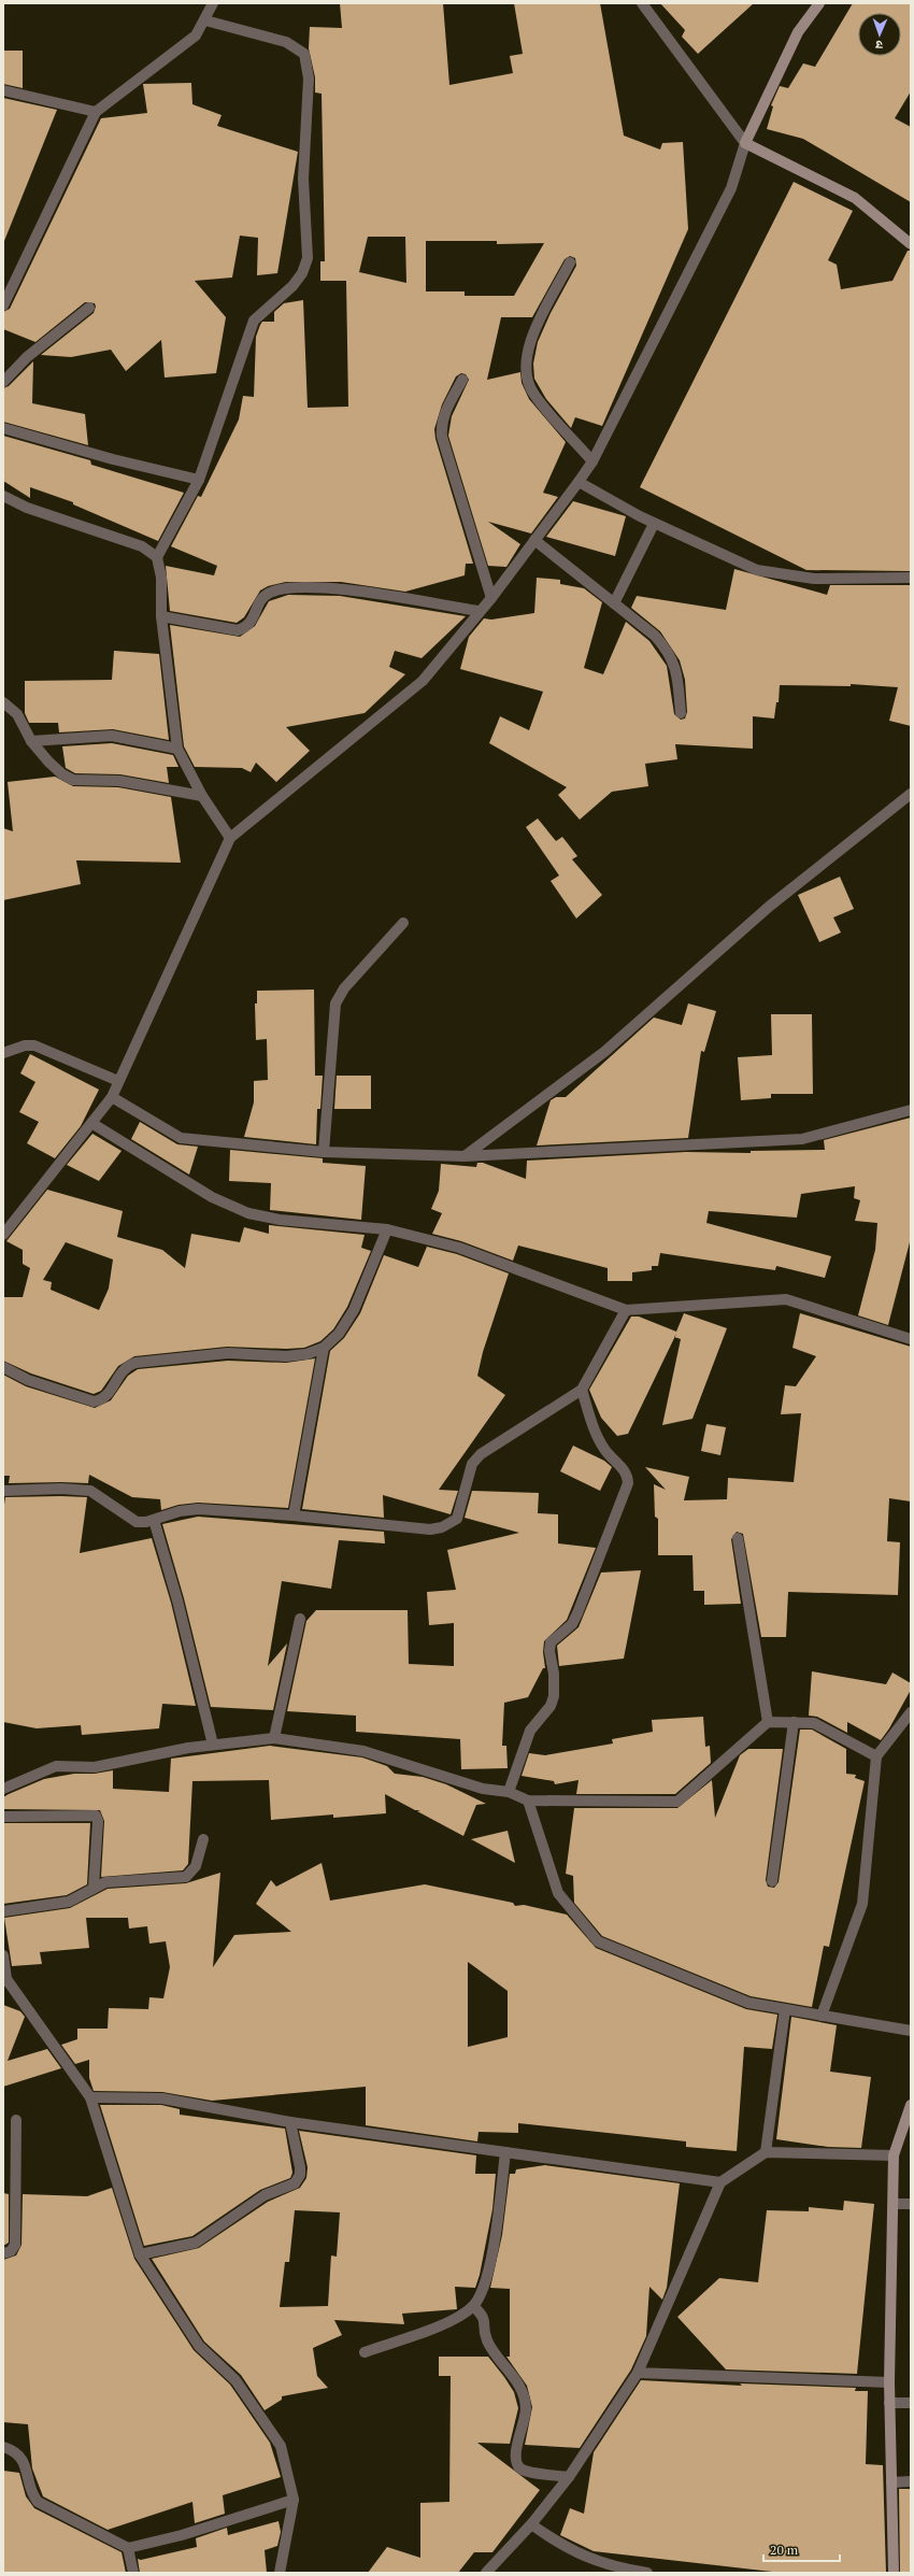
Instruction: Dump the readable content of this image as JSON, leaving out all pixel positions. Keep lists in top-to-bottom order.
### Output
{
  "scale_bar": "20 m",
  "north": "bottom"
}
